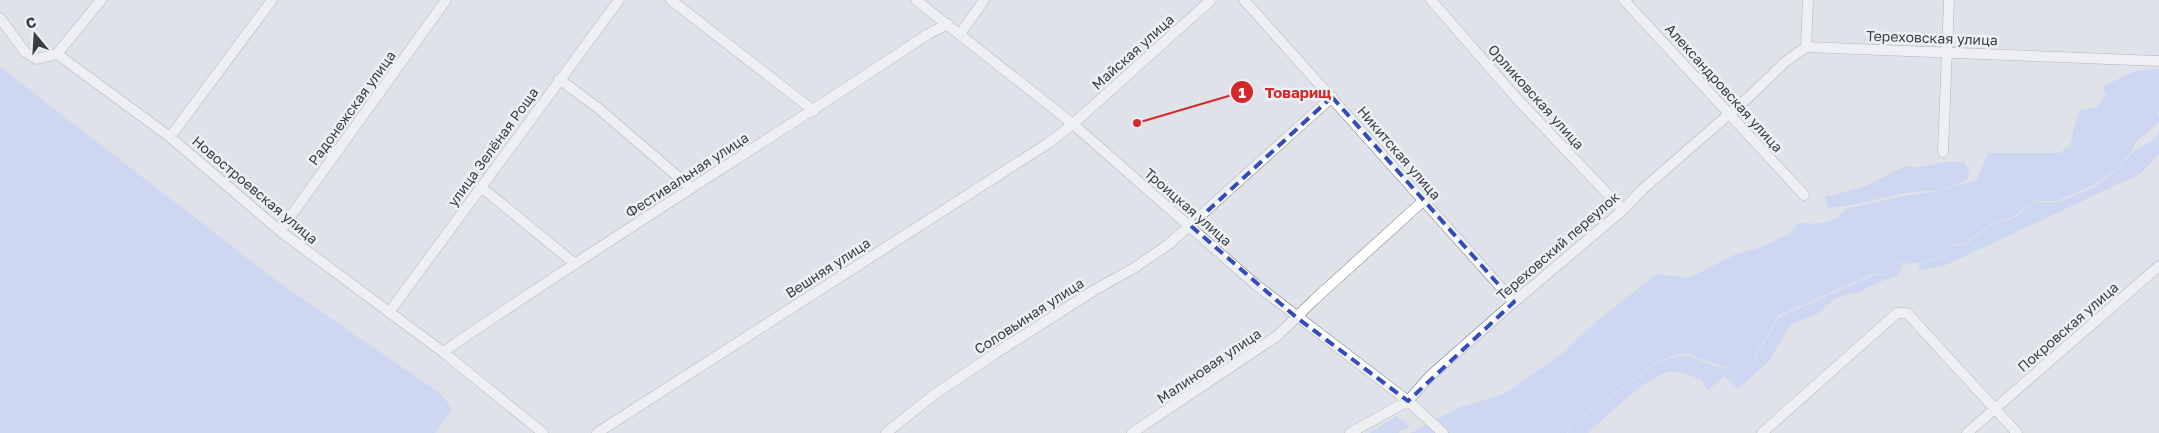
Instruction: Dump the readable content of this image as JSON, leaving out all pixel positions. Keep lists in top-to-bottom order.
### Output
{
  "streets": {
    "street": [
      "Тереховская улица",
      "Майская улица",
      "Александровская улица",
      "Орликовская улица",
      "Радонежская улица",
      "улица Зелёная Роща",
      "Никитская улица",
      "Фестивальная улица",
      "Новостроевская улица",
      "Троицкая улица",
      "Тереховский переулок",
      "Вешняя улица",
      "Соловьиная улица",
      "Покровская улица",
      "Малиновая улица"
    ]
  },
  "crossings": [
    ["Майская улица", "Троицкая улица"],
    ["Майская улица", "Вешняя улица"],
    ["Александровская улица", "Тереховский переулок"],
    ["Орликовская улица", "Тереховский переулок"],
    ["Радонежская улица", "Новостроевская улица"],
    ["улица Зелёная Роща", "Новостроевская улица"],
    ["Никитская улица", "Тереховский переулок"],
    ["Никитская улица", "Соловьиная улица"],
    ["Никитская улица", "Малиновая улица"],
    ["Фестивальная улица", "Новостроевская улица"],
    ["Фестивальная улица", "Троицкая улица"],
    ["Троицкая улица", "Тереховский переулок"],
    ["Троицкая улица", "Вешняя улица"],
    ["Троицкая улица", "Соловьиная улица"],
    ["Троицкая улица", "Малиновая улица"]
  ],
  "places": ["Товарищ"],
  "north": "top"
}
